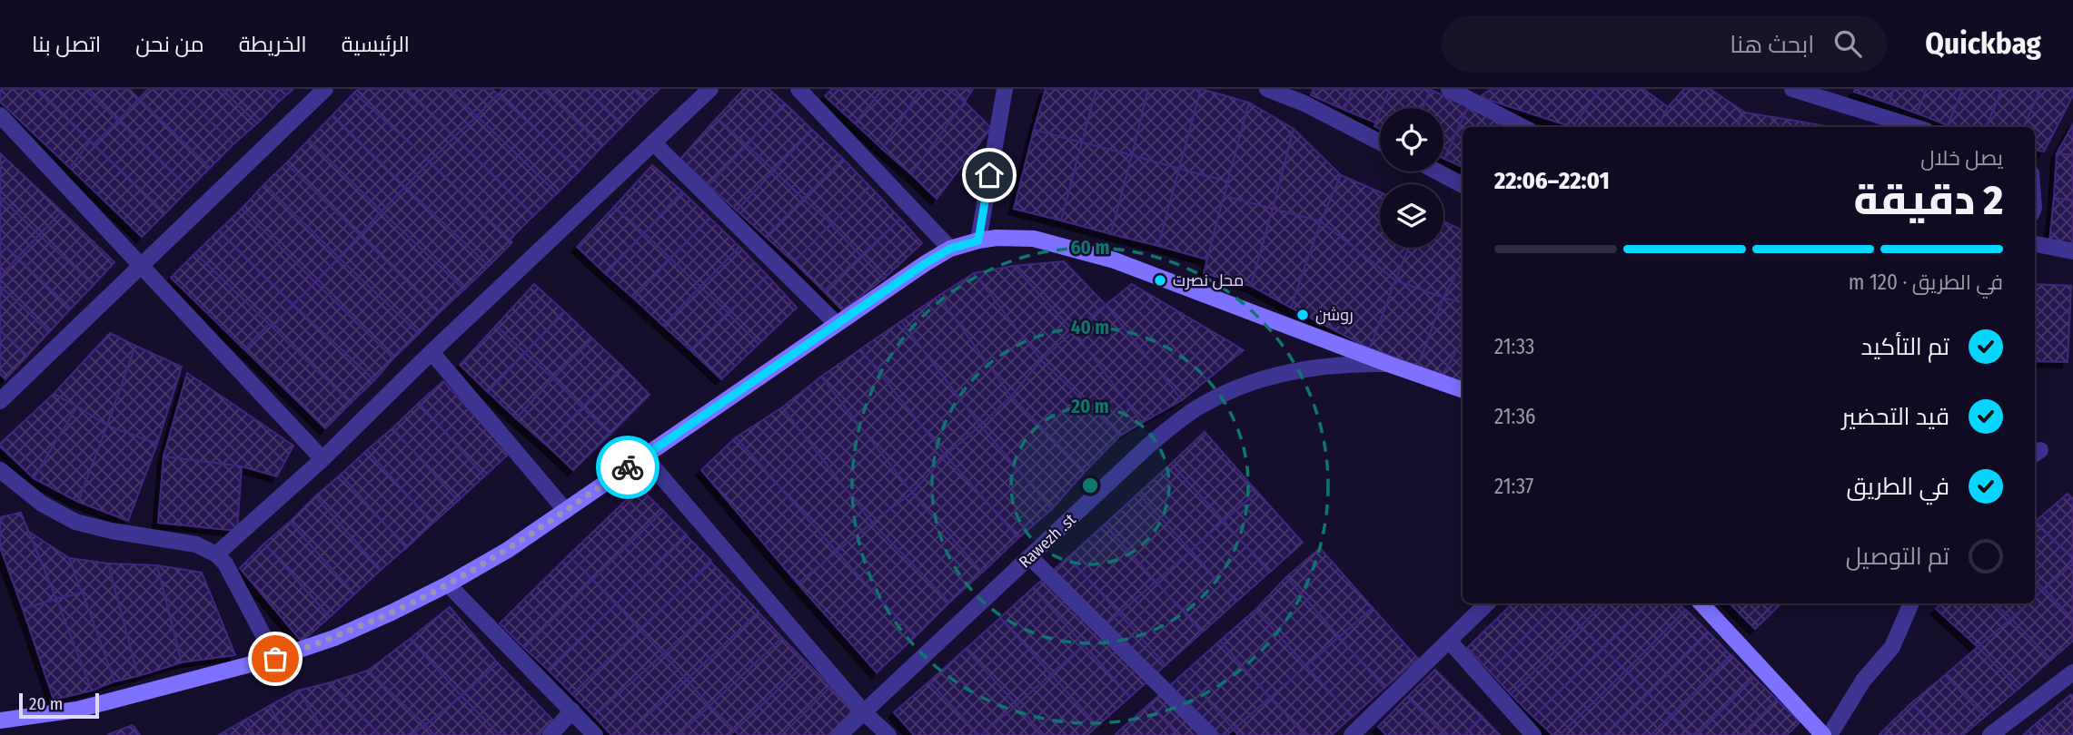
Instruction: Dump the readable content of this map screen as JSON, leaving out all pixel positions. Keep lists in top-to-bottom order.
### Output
{
  "streets": {
    "street": ["Rawezh .st"]
  },
  "places": ["محل نصرت", "روشن"],
  "scale_bar": "20 m",
  "page": {
    "header": "Quickbag",
    "search": "ابحث هنا",
    "nav": [
      "الرئيسية",
      "الخريطة",
      "من نحن",
      "اتصل بنا"
    ],
    "heading": ["2 دقيقة", "يصل خلال", "22:01–22:06"],
    "bar": "في الطريق · 120 m",
    "list": [
      ["تم التأكيد", "21:33"],
      ["قيد التحضير", "21:36"],
      ["في الطريق", "21:37"],
      "تم التوصيل"
    ],
    "scale": "20 m"
  },
  "rings": ["60 m", "40 m", "20 m"]
}
